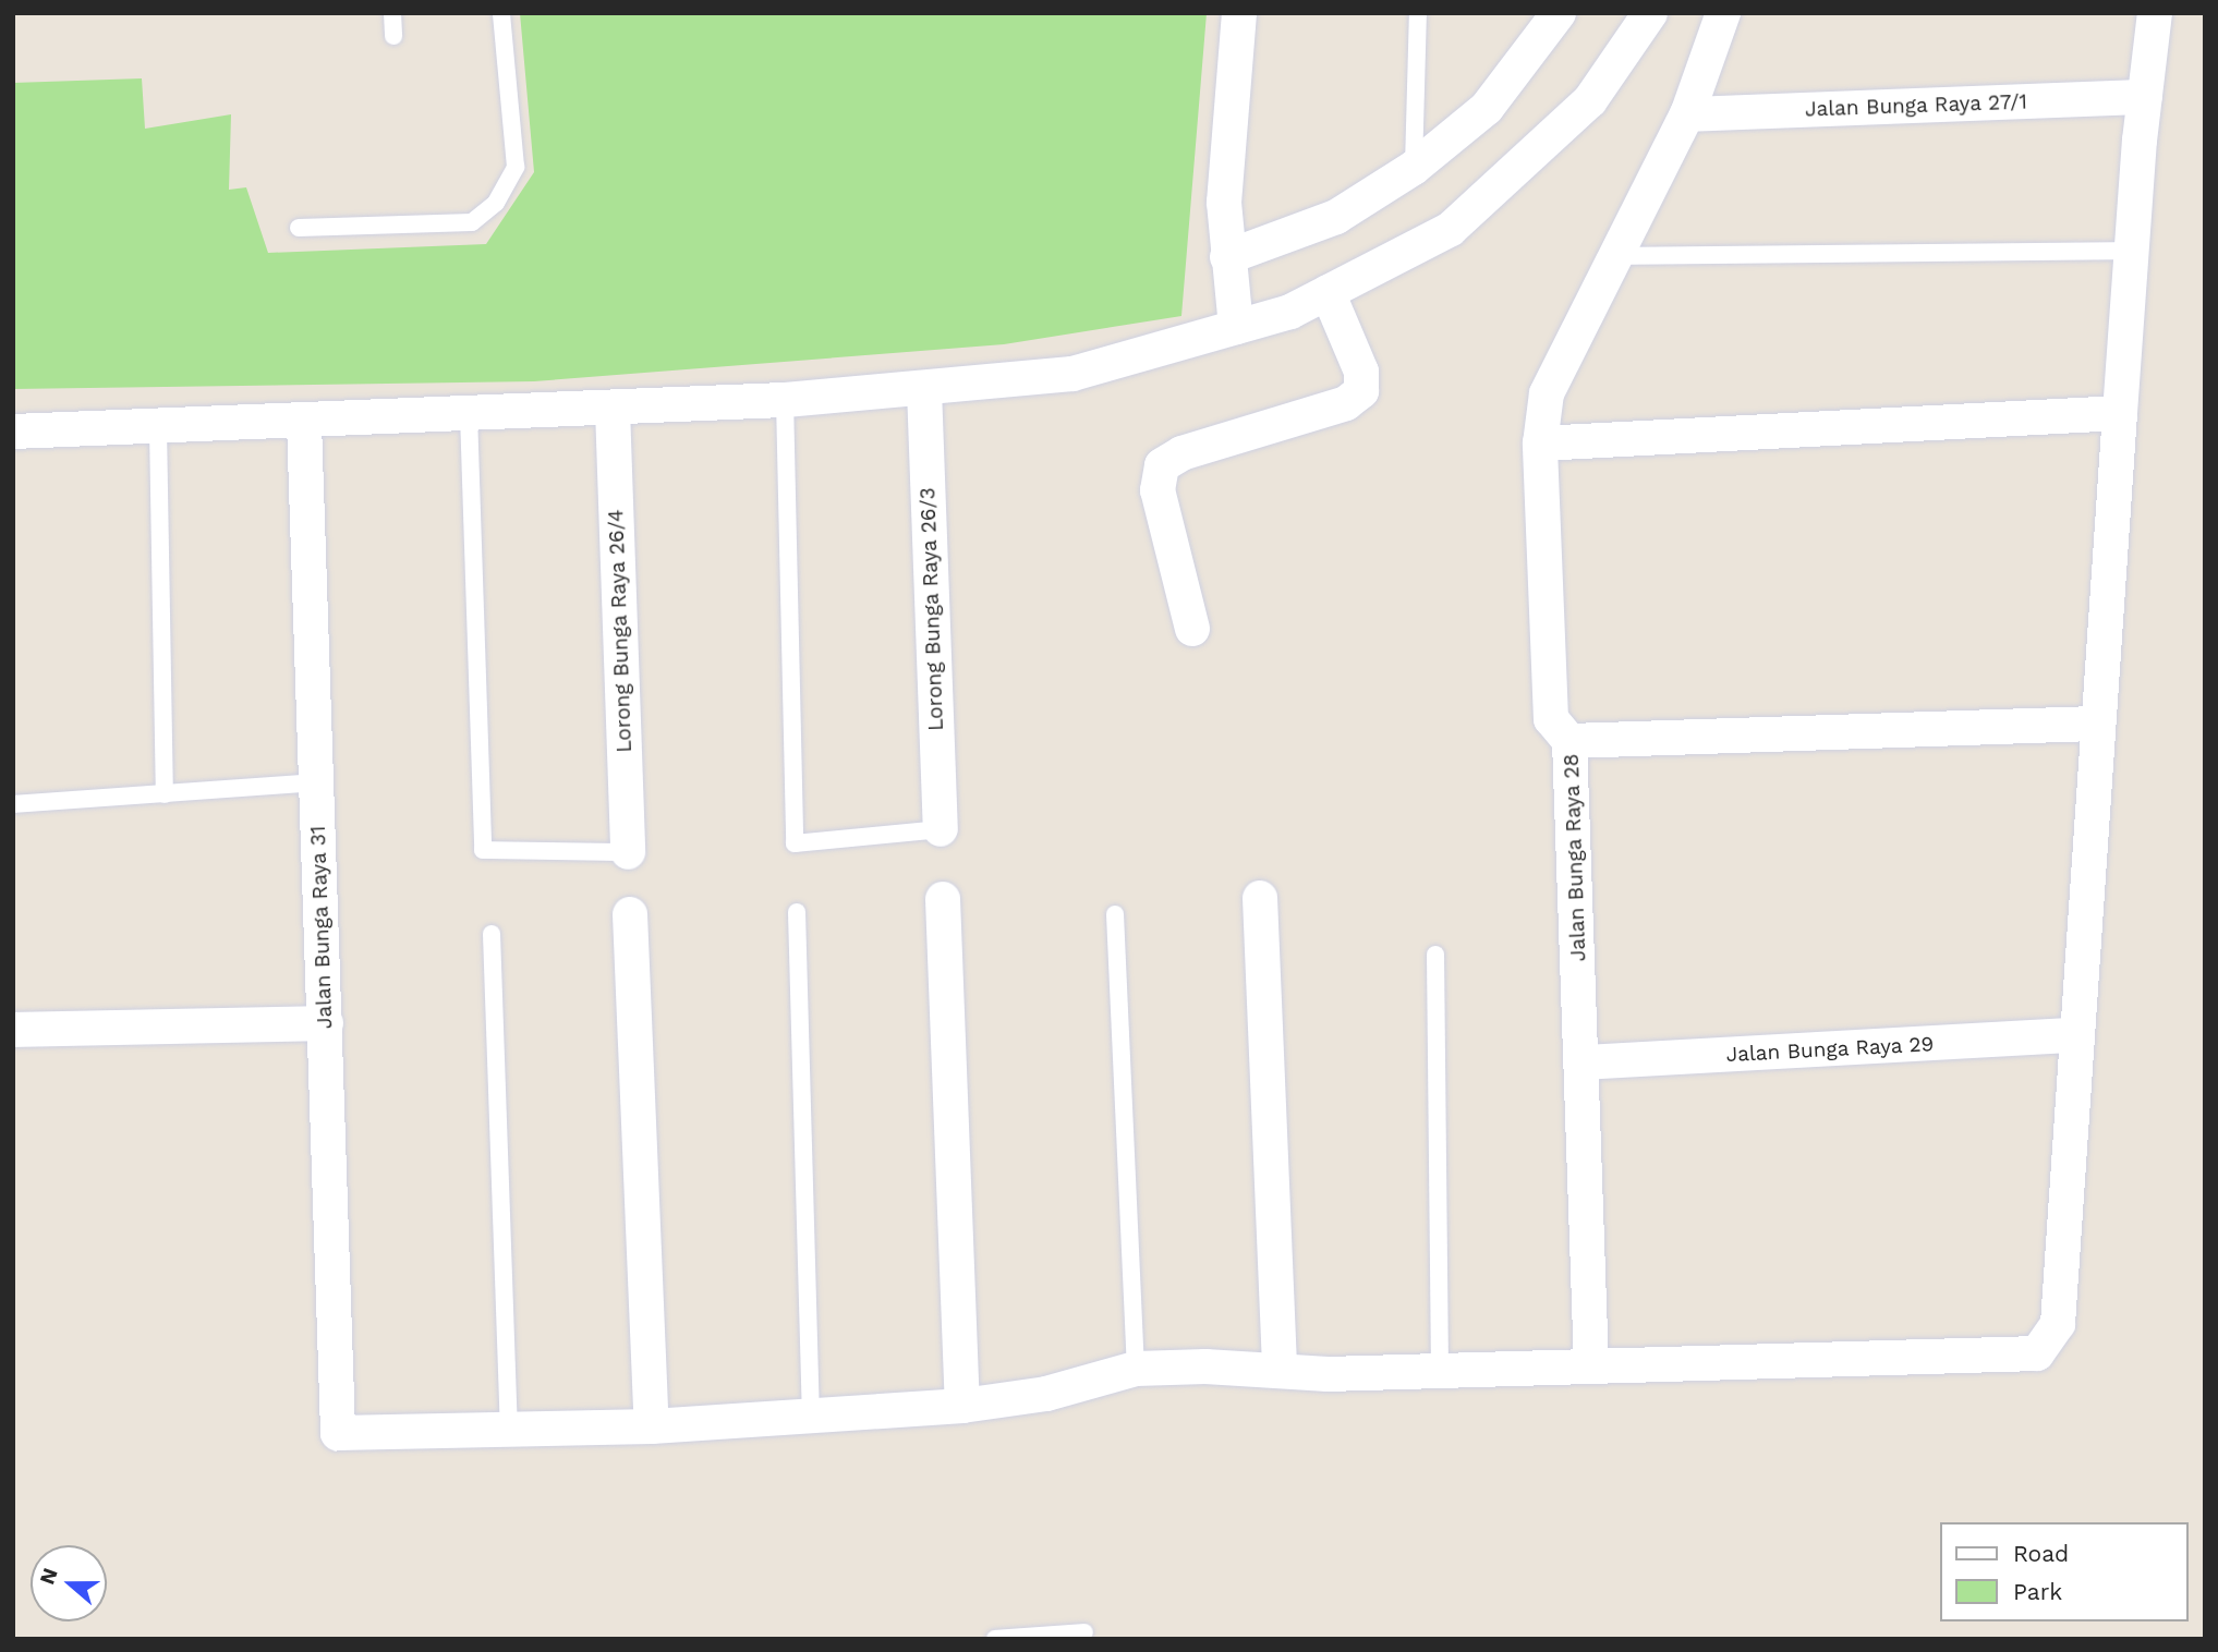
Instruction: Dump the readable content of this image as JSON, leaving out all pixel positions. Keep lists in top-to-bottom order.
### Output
{
  "streets": {
    "street": [
      "Jalan Bunga Raya 27/1",
      "Lorong Bunga Raya 26/3",
      "Lorong Bunga Raya 26/4",
      "Jalan Bunga Raya 28",
      "Jalan Bunga Raya 31",
      "Jalan Bunga Raya 29"
    ]
  },
  "crossings": [
    ["Jalan Bunga Raya 28", "Jalan Bunga Raya 29"]
  ],
  "legend": ["Road", "Park"],
  "north": "left"
}
